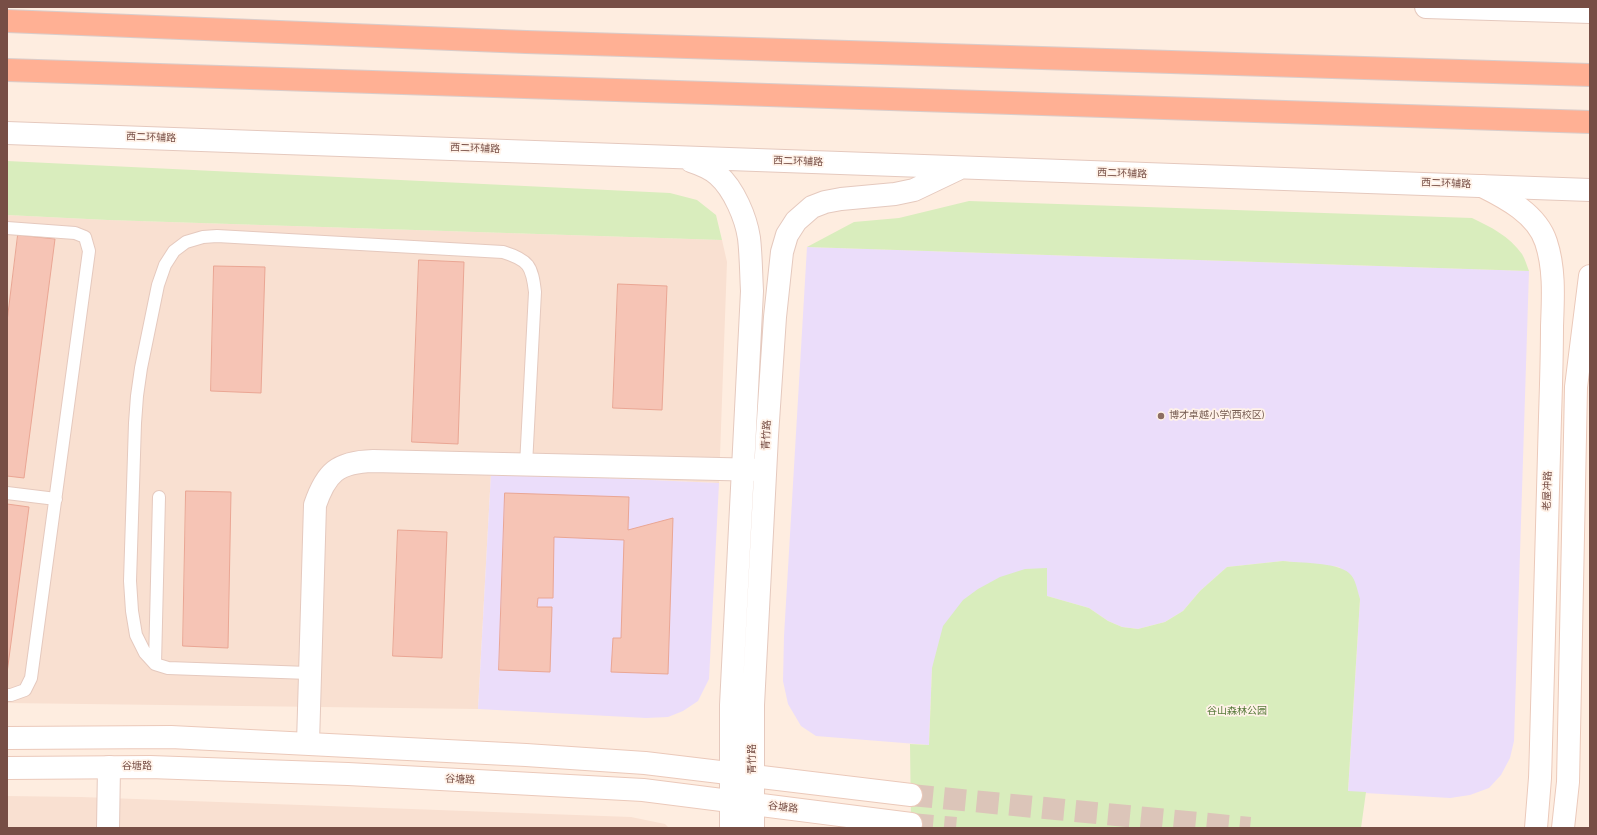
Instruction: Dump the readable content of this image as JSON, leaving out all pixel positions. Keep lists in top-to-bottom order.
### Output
{
  "streets": {
    "street": [
      "西二环辅路",
      "青竹路",
      "老屋冲路",
      "谷塘路"
    ]
  },
  "crossings": [
    ["西二环辅路", "青竹路"],
    ["西二环辅路", "老屋冲路"],
    ["青竹路", "谷塘路"]
  ],
  "parks": ["谷山森林公园"],
  "places": ["博才卓越小学(西校区)"]
}
